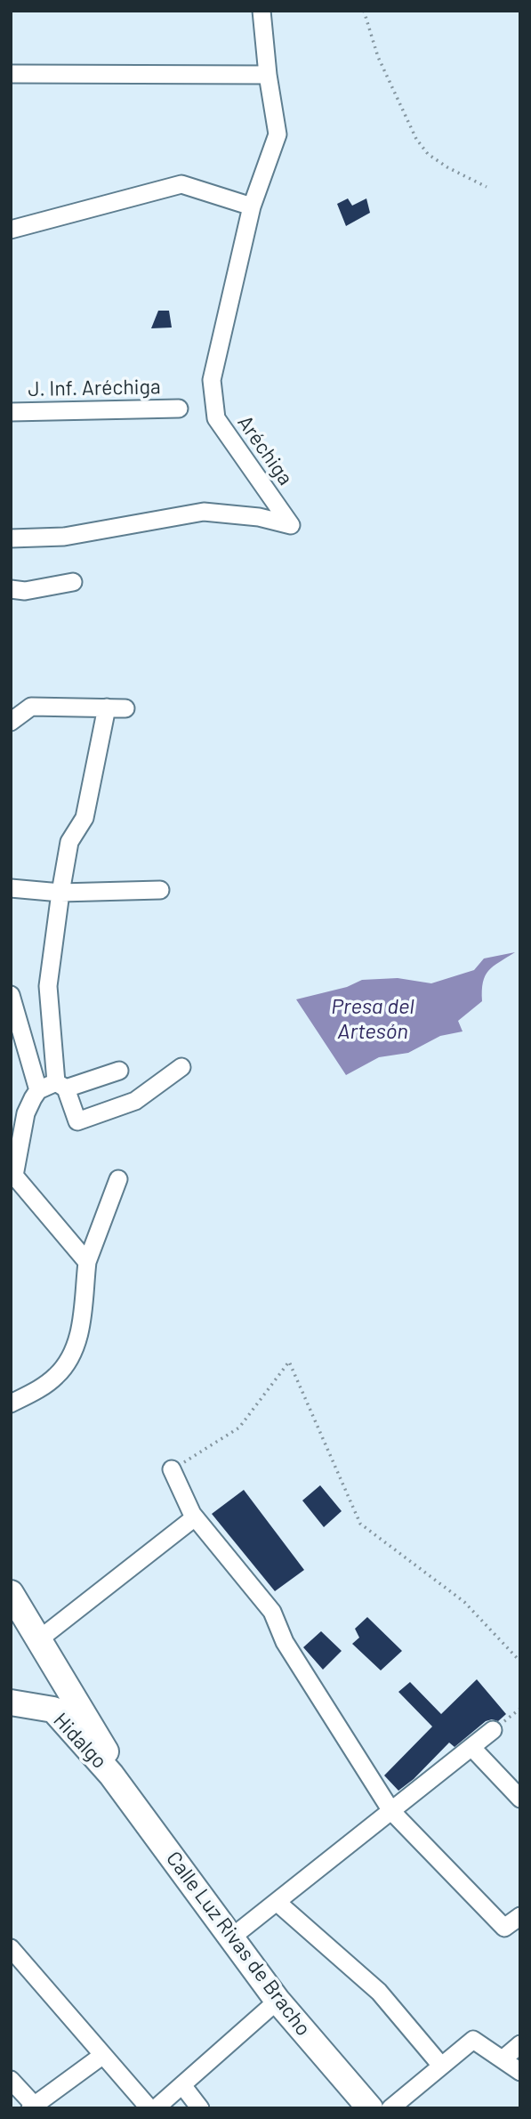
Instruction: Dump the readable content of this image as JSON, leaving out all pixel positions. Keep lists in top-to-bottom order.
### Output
{
  "streets": {
    "main road": ["Hidalgo", "Calle Luz Rivas de Bracho"],
    "street": ["J. Inf. Aréchiga", "Aréchiga"]
  },
  "crossings": [
    ["Hidalgo", "Calle Luz Rivas de Bracho"]
  ],
  "water": ["Presa del Artesón"]
}
